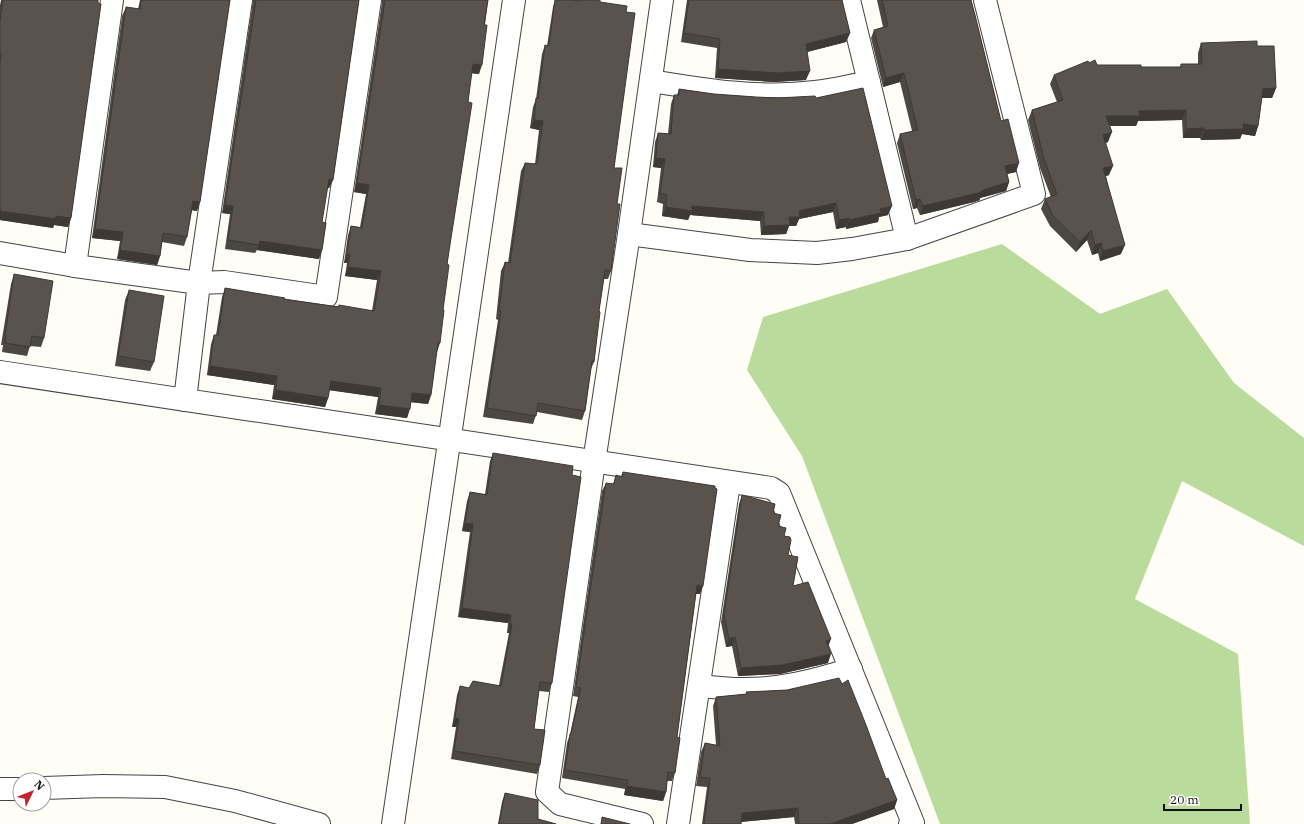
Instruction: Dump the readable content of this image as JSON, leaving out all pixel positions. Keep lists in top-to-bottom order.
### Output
{
  "scale_bar": "20 m",
  "north": "top right"
}
